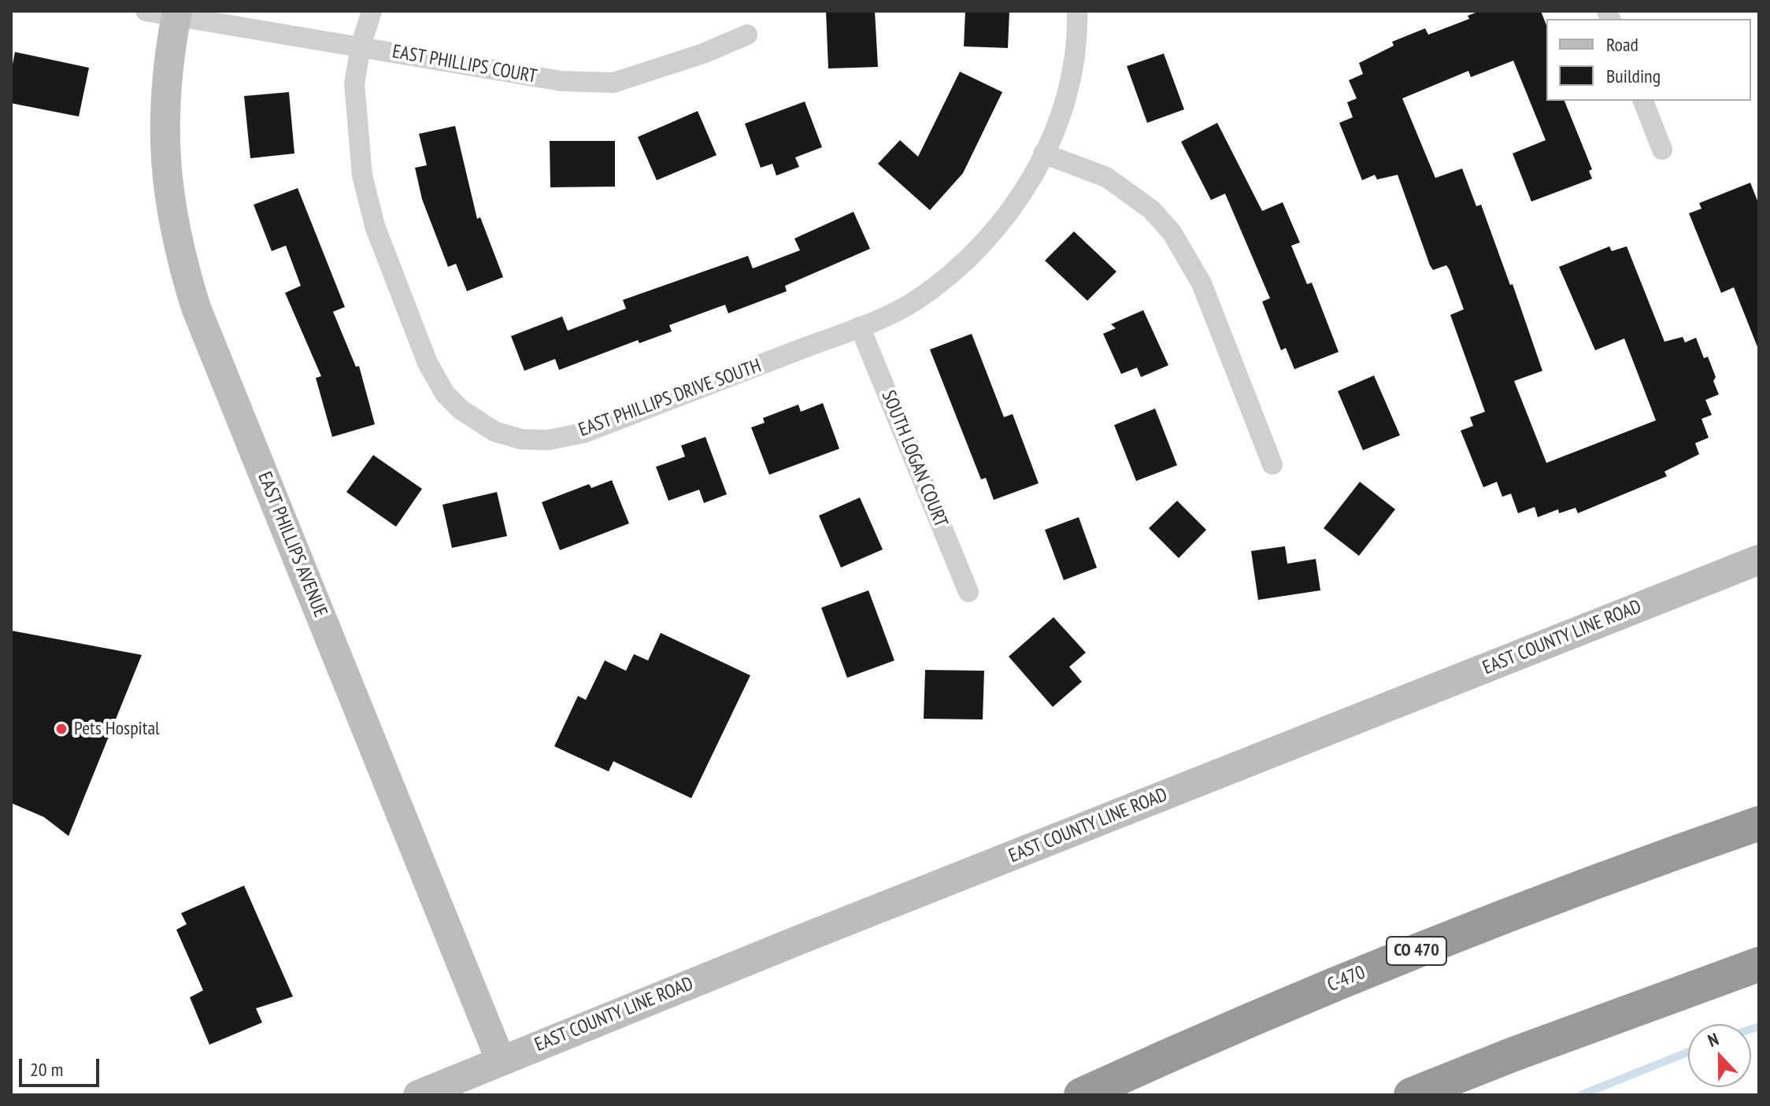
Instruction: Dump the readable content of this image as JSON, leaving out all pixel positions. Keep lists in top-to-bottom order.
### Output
{
  "streets": {
    "highway": ["CO 470", "C-470"],
    "main road": ["EAST PHILLIPS AVENUE", "EAST COUNTY LINE ROAD"],
    "street": ["EAST PHILLIPS COURT", "EAST PHILLIPS DRIVE SOUTH", "SOUTH LOGAN COURT"]
  },
  "crossings": [
    ["EAST PHILLIPS COURT", "EAST PHILLIPS DRIVE SOUTH"],
    ["EAST PHILLIPS COURT", "EAST PHILLIPS AVENUE"],
    ["EAST PHILLIPS DRIVE SOUTH", "SOUTH LOGAN COURT"],
    ["EAST PHILLIPS AVENUE", "EAST COUNTY LINE ROAD"]
  ],
  "places": ["Pets Hospital"],
  "legend": ["Road", "Building"],
  "scale_bar": "20 m",
  "north": "top"
}
